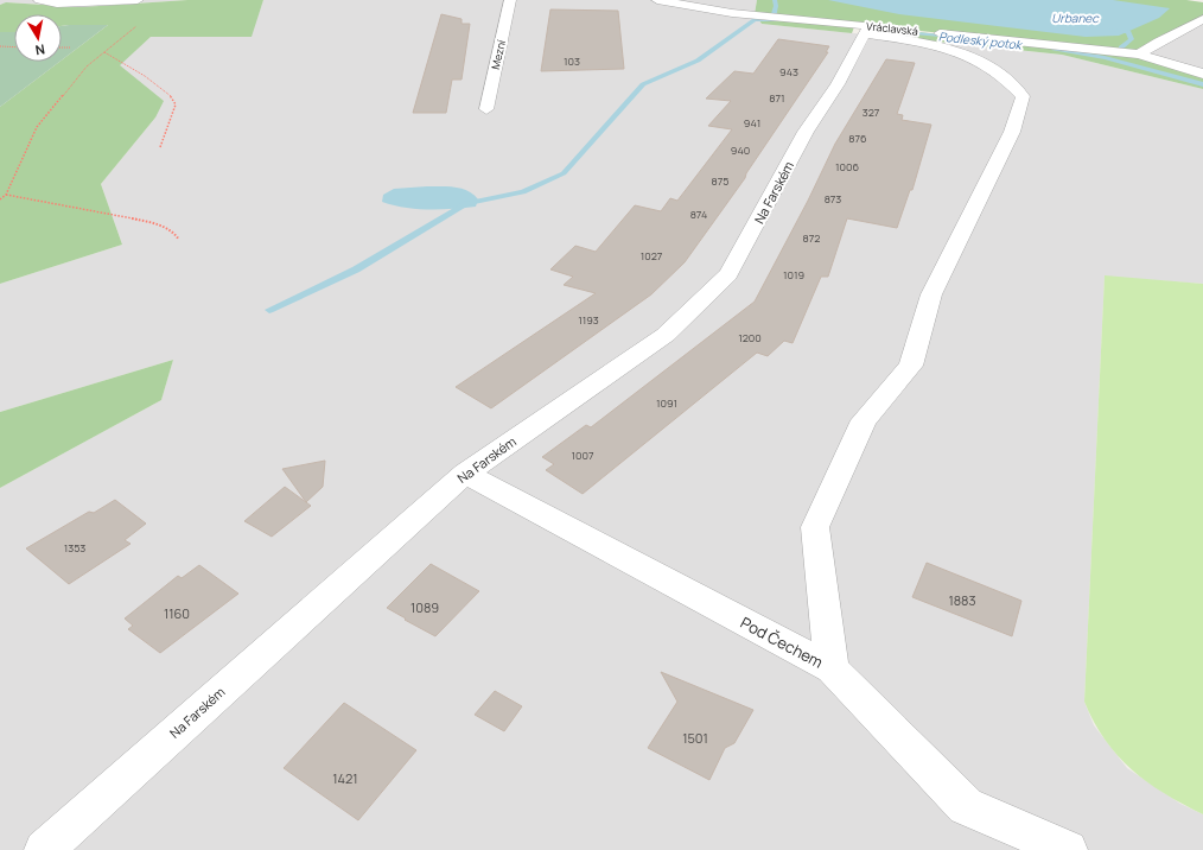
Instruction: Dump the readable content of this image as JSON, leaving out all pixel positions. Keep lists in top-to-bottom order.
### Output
{
  "streets": {
    "street": [
      "Vráclavská",
      "Mezní",
      "Na Farském",
      "Pod Čechem"
    ]
  },
  "crossings": [
    ["Vráclavská", "Na Farském"],
    ["Na Farském", "Pod Čechem"]
  ],
  "water": ["Urbanec", "Podleský potok"],
  "house_numbers": [
    "103",
    "943",
    "871",
    "327",
    "941",
    "876",
    "940",
    "1006",
    "875",
    "873",
    "874",
    "872",
    "1027",
    "1019",
    "1193",
    "1200",
    "1091",
    "1007",
    "1353",
    "1883",
    "1089",
    "1160",
    "1501",
    "1421"
  ],
  "north": "bottom"
}
